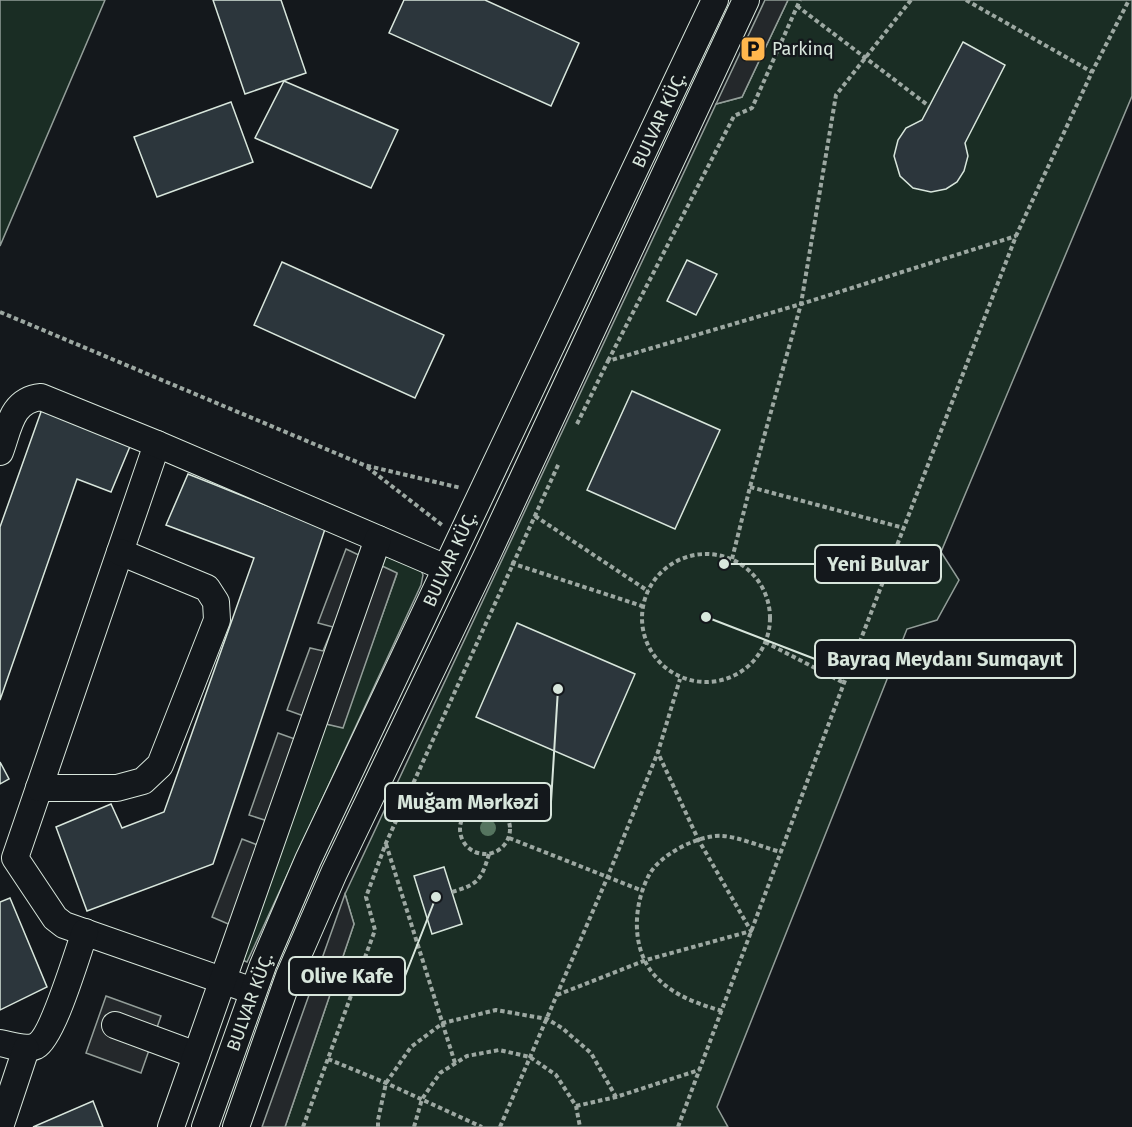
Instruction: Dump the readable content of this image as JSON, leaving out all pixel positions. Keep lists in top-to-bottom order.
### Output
{
  "streets": {
    "street": ["BULVAR KÜÇ."]
  },
  "places": {
    "parking": ["Parkinq"],
    "other": [
      "Yeni Bulvar",
      "Bayraq Meydanı Sumqayıt",
      "Muğam Mərkəzi",
      "Olive Kafe"
    ]
  }
}
